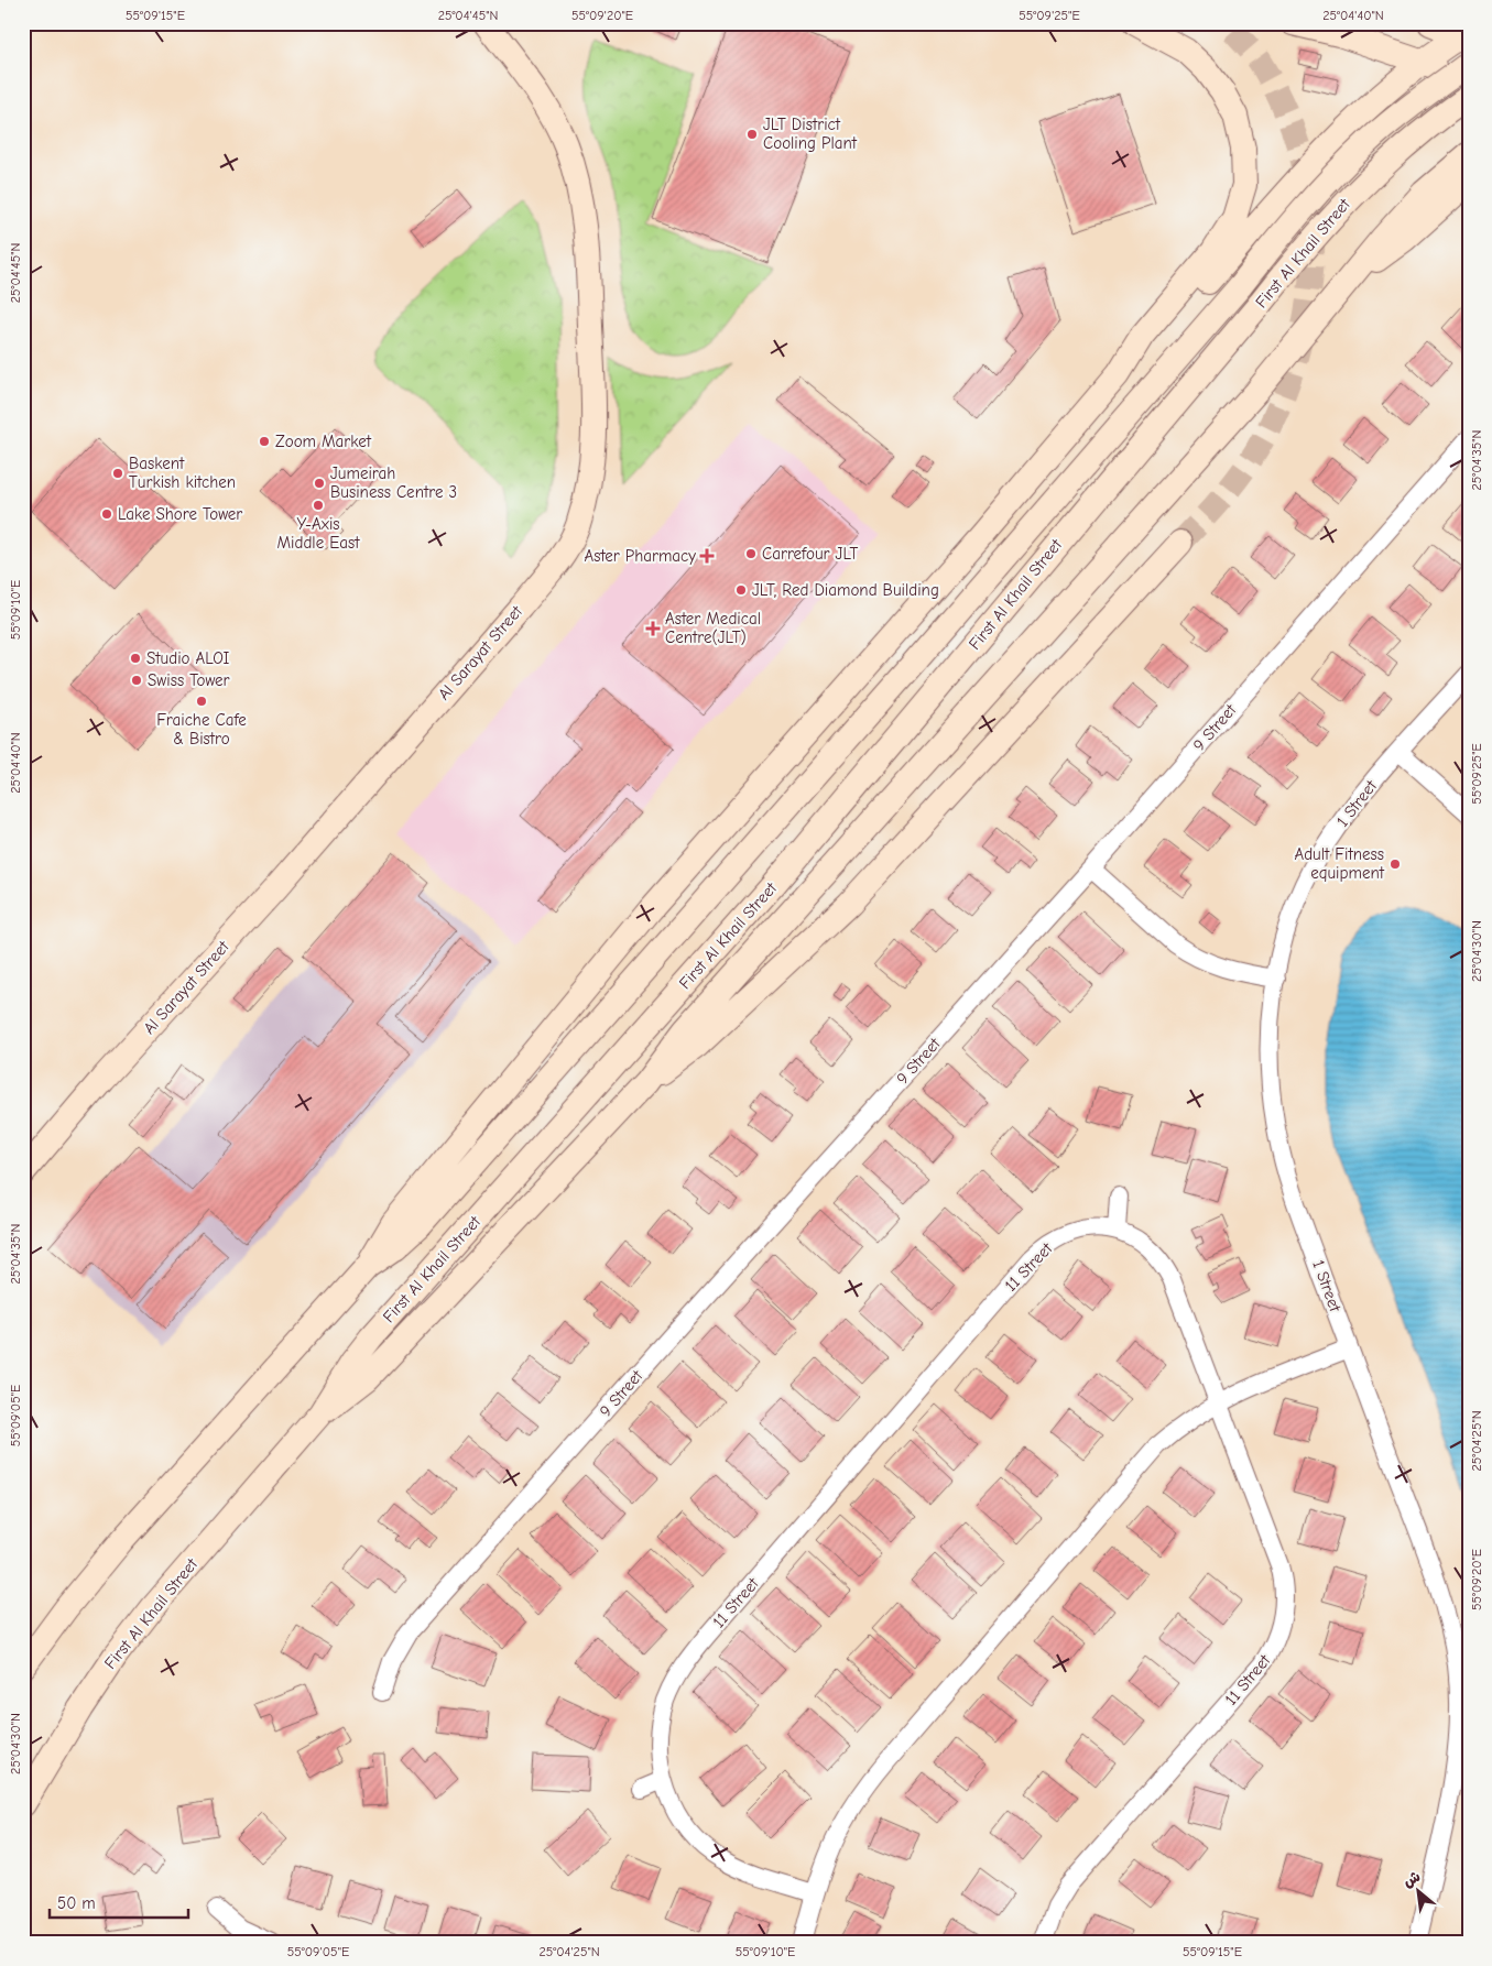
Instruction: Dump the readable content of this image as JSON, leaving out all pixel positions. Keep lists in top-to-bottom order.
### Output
{
  "streets": {
    "main road": ["First Al Khail Street", "Al Sarayat Street"],
    "street": ["9 Street", "1 Street", "11 Street"]
  },
  "places": {
    "other": [
      "JLT District Cooling Plant",
      "Zoom Market",
      "Baskent Turkish kitchen",
      "Jumeirah Business Centre 3",
      "Y-Axis Middle East",
      "Lake Shore Tower",
      "Carrefour JLT",
      "JLT, Red Diamond Building",
      "Studio ALOI",
      "Swiss Tower",
      "Fraiche Cafe & Bistro",
      "Adult Fitness equipment"
    ],
    "health": ["Aster Pharmacy", "Aster Medical Centre(JLT)"]
  },
  "scale_bar": "50 m",
  "north": "top left",
  "coordinates": [
    "55°09'15\"E",
    "25°04'45\"N",
    "55°09'20\"E",
    "55°09'25\"E",
    "25°04'40\"N",
    "25°04'35\"N",
    "55°09'10\"E",
    "25°04'30\"N",
    "55°09'05\"E",
    "25°04'25\"N"
  ]
}
